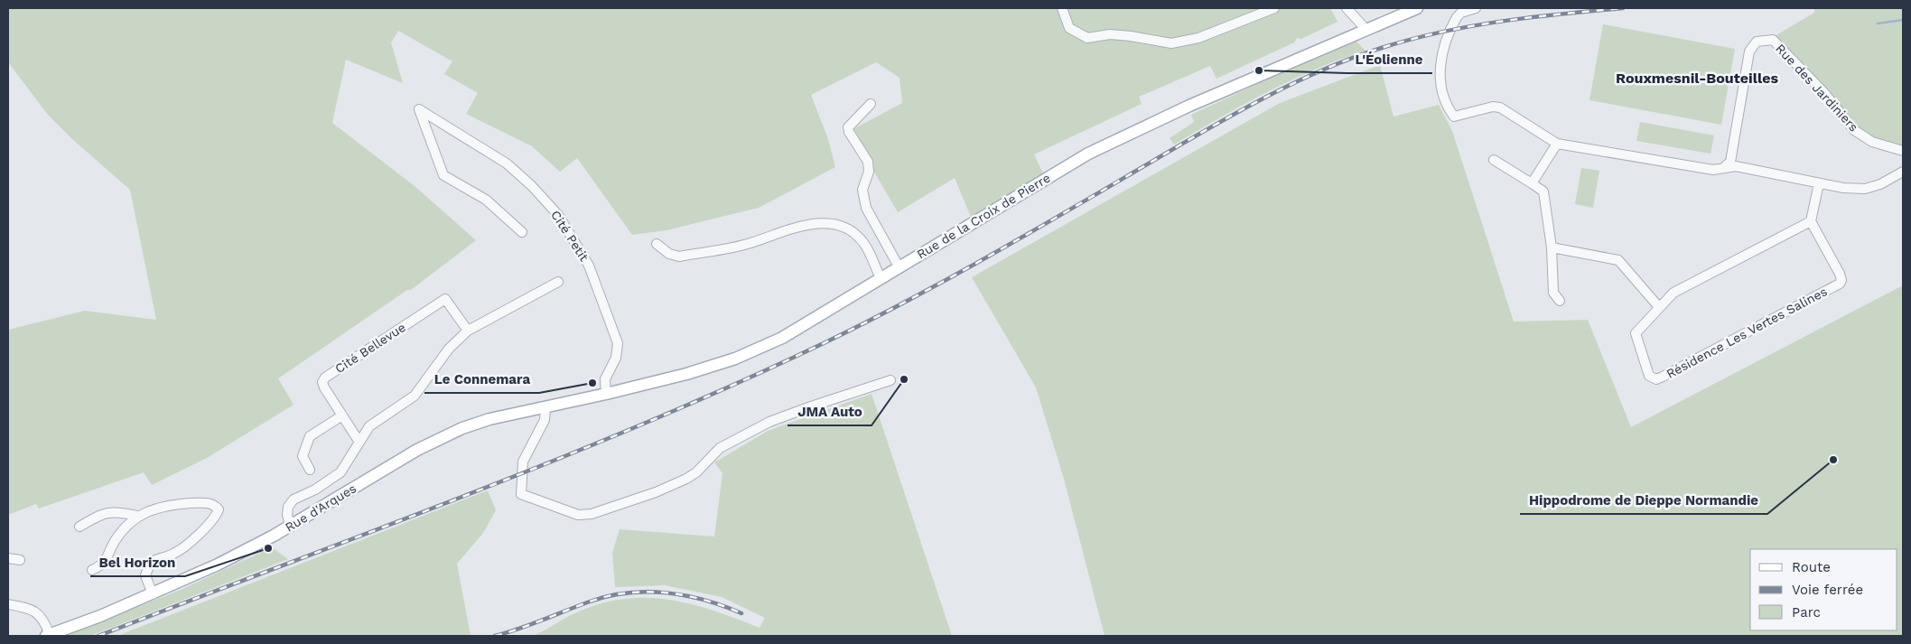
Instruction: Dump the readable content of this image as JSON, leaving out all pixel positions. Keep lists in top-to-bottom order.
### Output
{
  "streets": {
    "main road": ["Rue de la Croix de Pierre", "Rue d'Arques"],
    "street": [
      "Rue des Jardiniers",
      "Cité Petit",
      "Résidence Les Vertes Salines",
      "Cité Bellevue"
    ]
  },
  "crossings": [
    ["Rue de la Croix de Pierre", "Cité Petit"],
    ["Rue de la Croix de Pierre", "Rue d'Arques"]
  ],
  "districts": ["Rouxmesnil-Bouteilles"],
  "places": [
    "L'Éolienne",
    "JMA Auto",
    "Le Connemara",
    "Hippodrome de Dieppe Normandie",
    "Bel Horizon"
  ],
  "legend": ["Route", "Voie ferrée", "Parc"]
}
